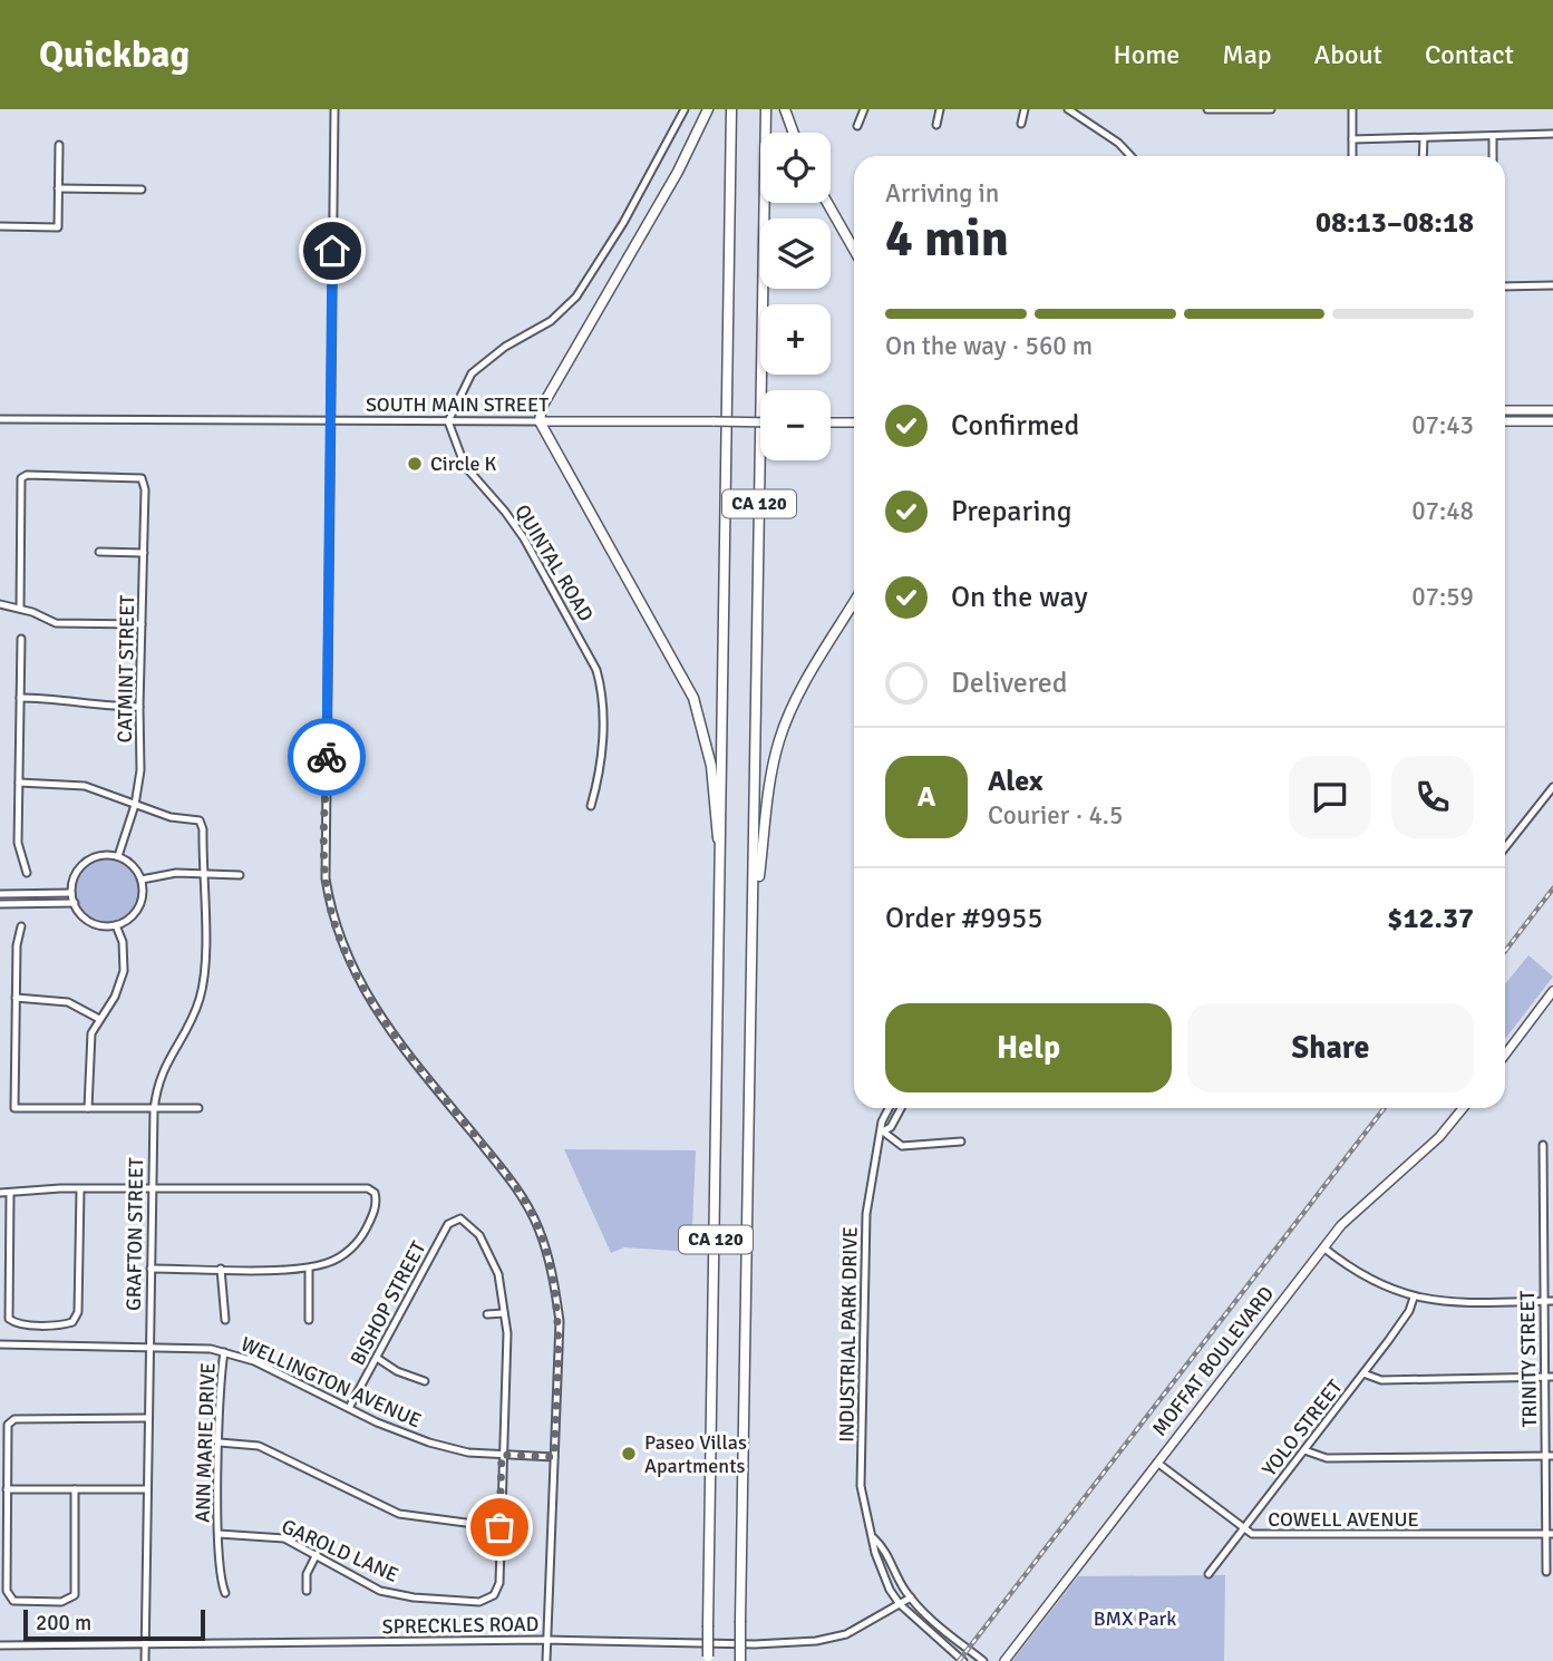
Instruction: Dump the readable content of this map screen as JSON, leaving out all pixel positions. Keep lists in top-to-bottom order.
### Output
{
  "streets": {
    "highway": ["CA 120"],
    "main road": ["SOUTH MAIN STREET", "MOFFAT BOULEVARD"],
    "street": [
      "QUINTAL ROAD",
      "CATMINT STREET",
      "GRAFTON STREET",
      "BISHOP STREET",
      "INDUSTRIAL PARK DRIVE",
      "TRINITY STREET",
      "WELLINGTON AVENUE",
      "YOLO STREET",
      "ANN MARIE DRIVE",
      "COWELL AVENUE",
      "GAROLD LANE",
      "SPRECKLES ROAD"
    ]
  },
  "crossings": [
    ["SOUTH MAIN STREET", "QUINTAL ROAD"],
    ["CATMINT STREET", "GRAFTON STREET"],
    ["GRAFTON STREET", "WELLINGTON AVENUE"],
    ["GRAFTON STREET", "SPRECKLES ROAD"],
    ["BISHOP STREET", "WELLINGTON AVENUE"],
    ["INDUSTRIAL PARK DRIVE", "SPRECKLES ROAD"],
    ["TRINITY STREET", "COWELL AVENUE"],
    ["MOFFAT BOULEVARD", "COWELL AVENUE"],
    ["WELLINGTON AVENUE", "ANN MARIE DRIVE"],
    ["YOLO STREET", "COWELL AVENUE"],
    ["ANN MARIE DRIVE", "GAROLD LANE"]
  ],
  "parks": ["BMX Park"],
  "places": ["Circle K", "Paseo Villas Apartments"],
  "scale_bar": "200 m",
  "page": {
    "header": "Quickbag",
    "nav": [
      "Home",
      "Map",
      "About",
      "Contact"
    ],
    "map_buttons": ["+", "−"],
    "heading": ["4 min", "Arriving in", "08:13–08:18"],
    "panel": [
      "Alex",
      "Courier · 4.5",
      "Order #9955",
      "$12.37"
    ],
    "bar": "On the way · 560 m",
    "list": [
      ["Confirmed", "07:43"],
      ["Preparing", "07:48"],
      ["On the way", "07:59"],
      "Delivered"
    ],
    "round": "A",
    "buttons": ["Help", "Share"],
    "scale": "200 m"
  }
}
